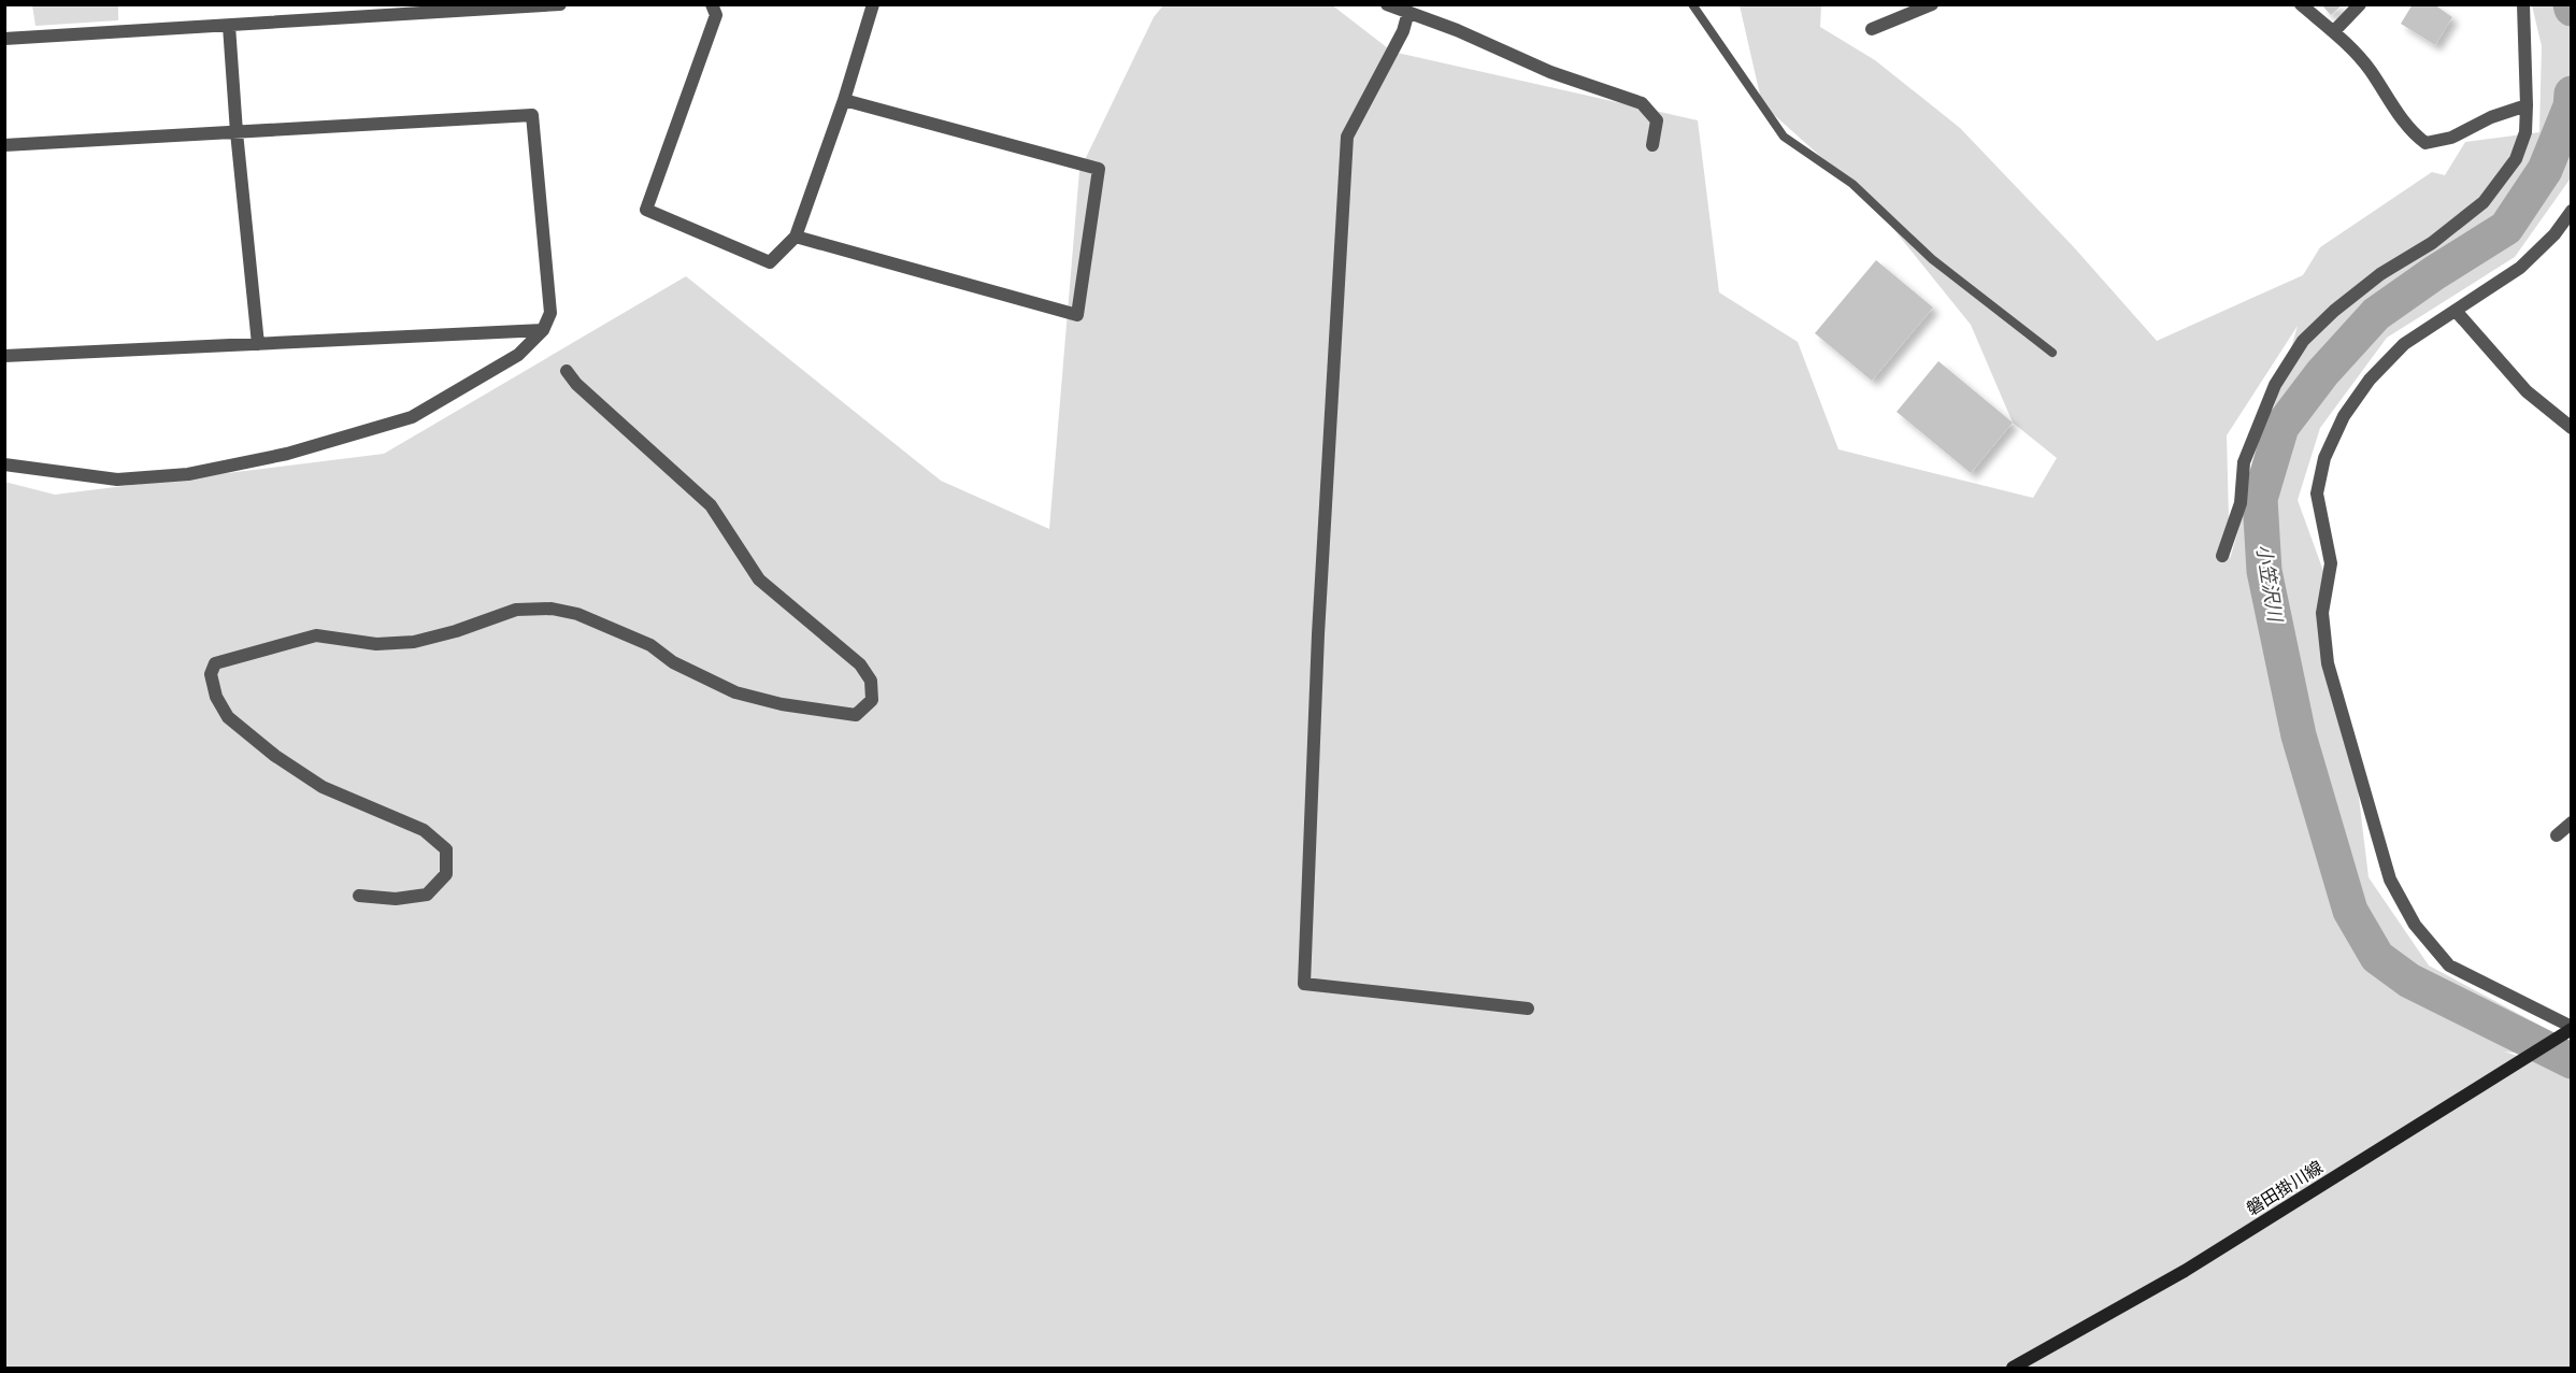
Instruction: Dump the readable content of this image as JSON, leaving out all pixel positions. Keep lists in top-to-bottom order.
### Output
{
  "streets": {
    "main road": ["磐田掛川線"]
  },
  "water": ["小笠沢川"]
}
